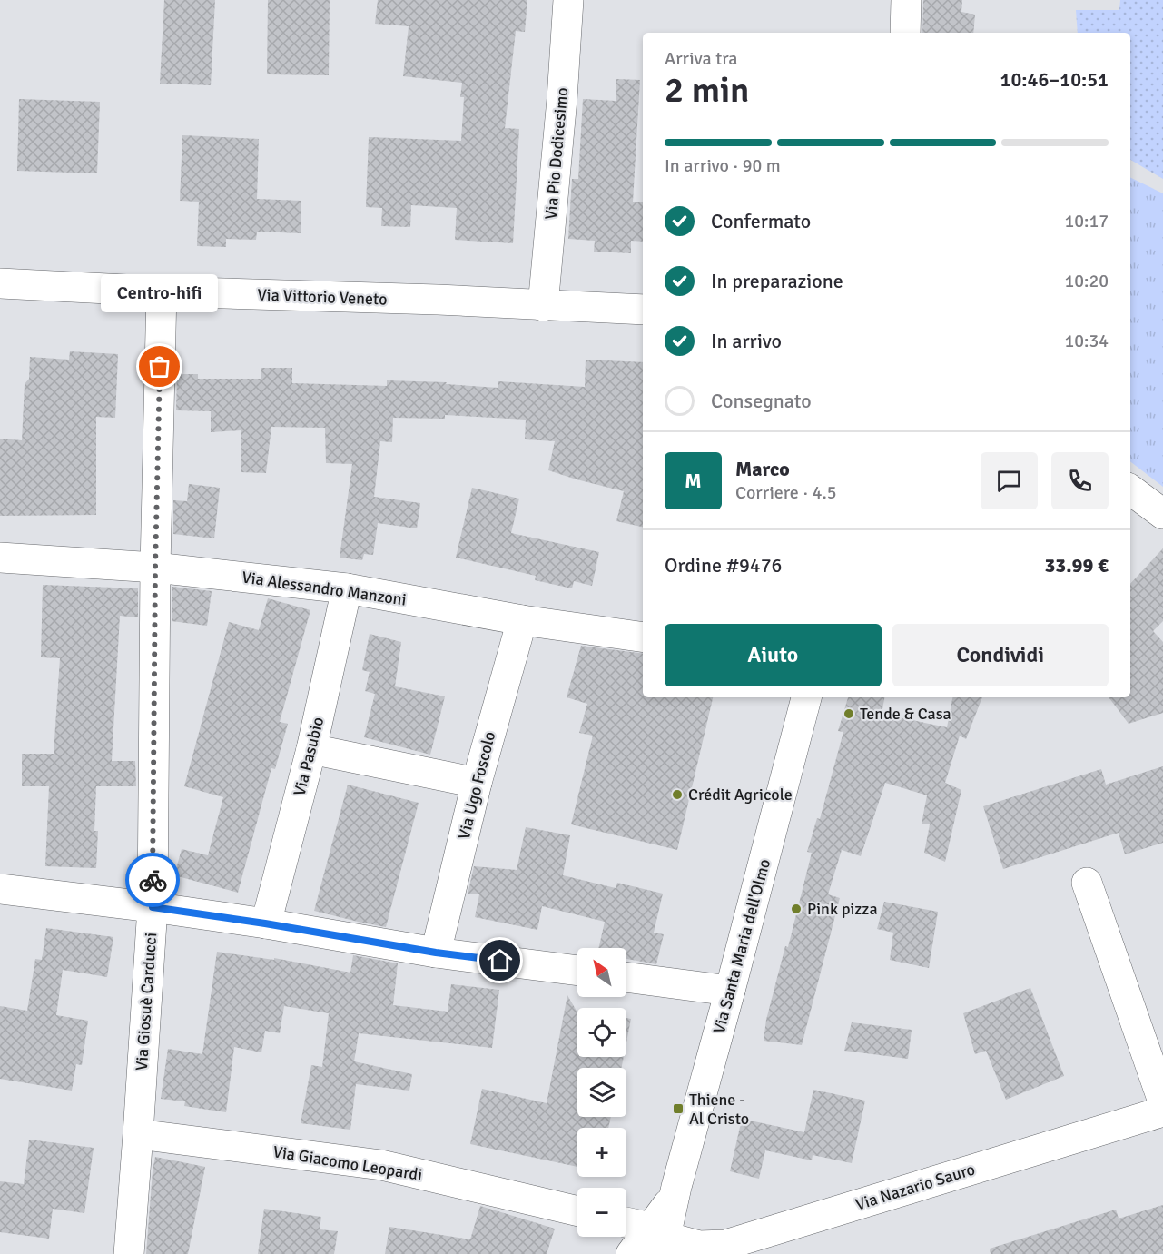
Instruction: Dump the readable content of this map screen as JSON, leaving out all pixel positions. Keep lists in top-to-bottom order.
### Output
{
  "streets": {
    "street": [
      "Via Pio Dodicesimo",
      "Via Vittorio Veneto",
      "Via Alessandro Manzoni",
      "Via Pasubio",
      "Via Ugo Foscolo",
      "Via Santa Maria dell'Olmo",
      "Via Giosuè Carducci",
      "Via Giacomo Leopardi",
      "Via Nazario Sauro"
    ]
  },
  "crossings": [
    ["Via Pio Dodicesimo", "Via Vittorio Veneto"],
    ["Via Vittorio Veneto", "Via Giosuè Carducci"],
    ["Via Alessandro Manzoni", "Via Pasubio"],
    ["Via Alessandro Manzoni", "Via Ugo Foscolo"],
    ["Via Alessandro Manzoni", "Via Giosuè Carducci"],
    ["Via Santa Maria dell'Olmo", "Via Nazario Sauro"],
    ["Via Giosuè Carducci", "Via Giacomo Leopardi"]
  ],
  "places": {
    "other": [
      "Centro-hifi",
      "Tende & Casa",
      "Crédit Agricole",
      "Pink pizza"
    ],
    "transit": ["Thiene - Al Cristo"]
  },
  "north": "top left",
  "page": {
    "heading": ["2 min", "Arriva tra", "10:46–10:51"],
    "panel": [
      "Marco",
      "Corriere · 4.5",
      "Ordine #9476",
      "33.99 €"
    ],
    "bar": "In arrivo · 90 m",
    "list": [
      ["Confermato", "10:17"],
      ["In preparazione", "10:20"],
      ["In arrivo", "10:34"],
      "Consegnato"
    ],
    "bubble": "Centro-hifi",
    "round": "M",
    "buttons": ["Aiuto", "Condividi"],
    "map_buttons": ["+", "−"]
  }
}
